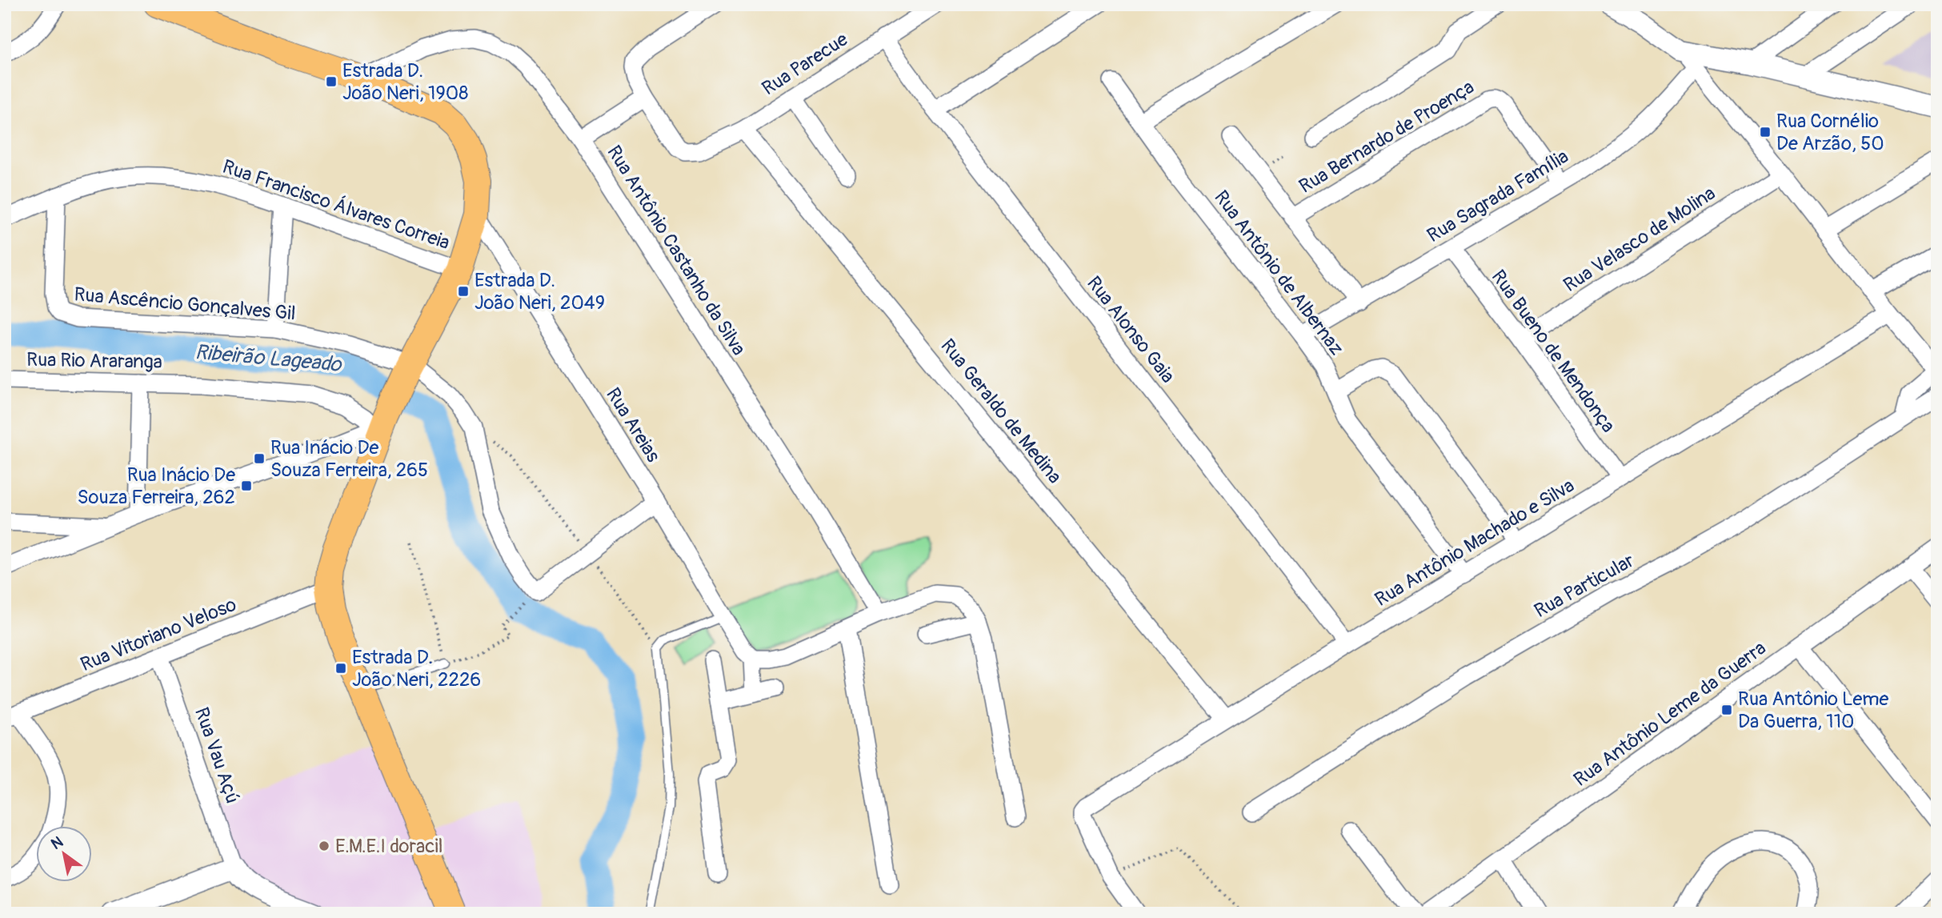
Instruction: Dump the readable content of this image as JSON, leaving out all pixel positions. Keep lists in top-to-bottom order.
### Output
{
  "streets": {
    "street": [
      "Rua Parecue",
      "Rua Bernardo de Proença",
      "Rua Sagrada Família",
      "Rua Francisco Álvares Correia",
      "Rua Velasco de Molina",
      "Rua Antônio Castanho da Silva",
      "Rua Antônio de Albernaz",
      "Rua Ascêncio Gonçalves Gil",
      "Rua Alonso Gaia",
      "Rua Bueno de Mendonça",
      "Rua Rio Araranga",
      "Rua Geraldo de Medina",
      "Rua Areias",
      "Rua Antônio Machado e Silva",
      "Rua Particular",
      "Rua Vitoriano Veloso",
      "Rua Antônio Leme da Guerra",
      "Rua Vau Açú"
    ]
  },
  "crossings": [
    ["Rua Parecue", "Rua Alonso Gaia"],
    ["Rua Parecue", "Rua Geraldo de Medina"],
    ["Rua Bernardo de Proença", "Rua Sagrada Família"],
    ["Rua Sagrada Família", "Rua Antônio de Albernaz"],
    ["Rua Sagrada Família", "Rua Bueno de Mendonça"],
    ["Rua Francisco Álvares Correia", "Rua Ascêncio Gonçalves Gil"],
    ["Rua Velasco de Molina", "Rua Bueno de Mendonça"],
    ["Rua Antônio de Albernaz", "Rua Antônio Machado e Silva"],
    ["Rua Alonso Gaia", "Rua Antônio Machado e Silva"],
    ["Rua Bueno de Mendonça", "Rua Antônio Machado e Silva"],
    ["Rua Geraldo de Medina", "Rua Antônio Machado e Silva"],
    ["Rua Vitoriano Veloso", "Rua Vau Açú"]
  ],
  "water": ["Ribeirão Lageado"],
  "places": {
    "transit": [
      "Estrada D. João Neri, 1908",
      "Rua Cornélio De Arzão, 50",
      "Estrada D. João Neri, 2049",
      "Rua Inácio De Souza Ferreira, 265",
      "Rua Inácio De Souza Ferreira, 262",
      "Estrada D. João Neri, 2226",
      "Rua Antônio Leme Da Guerra, 110"
    ],
    "other": ["E.M.E.I doracil"]
  },
  "north": "top left"
}
